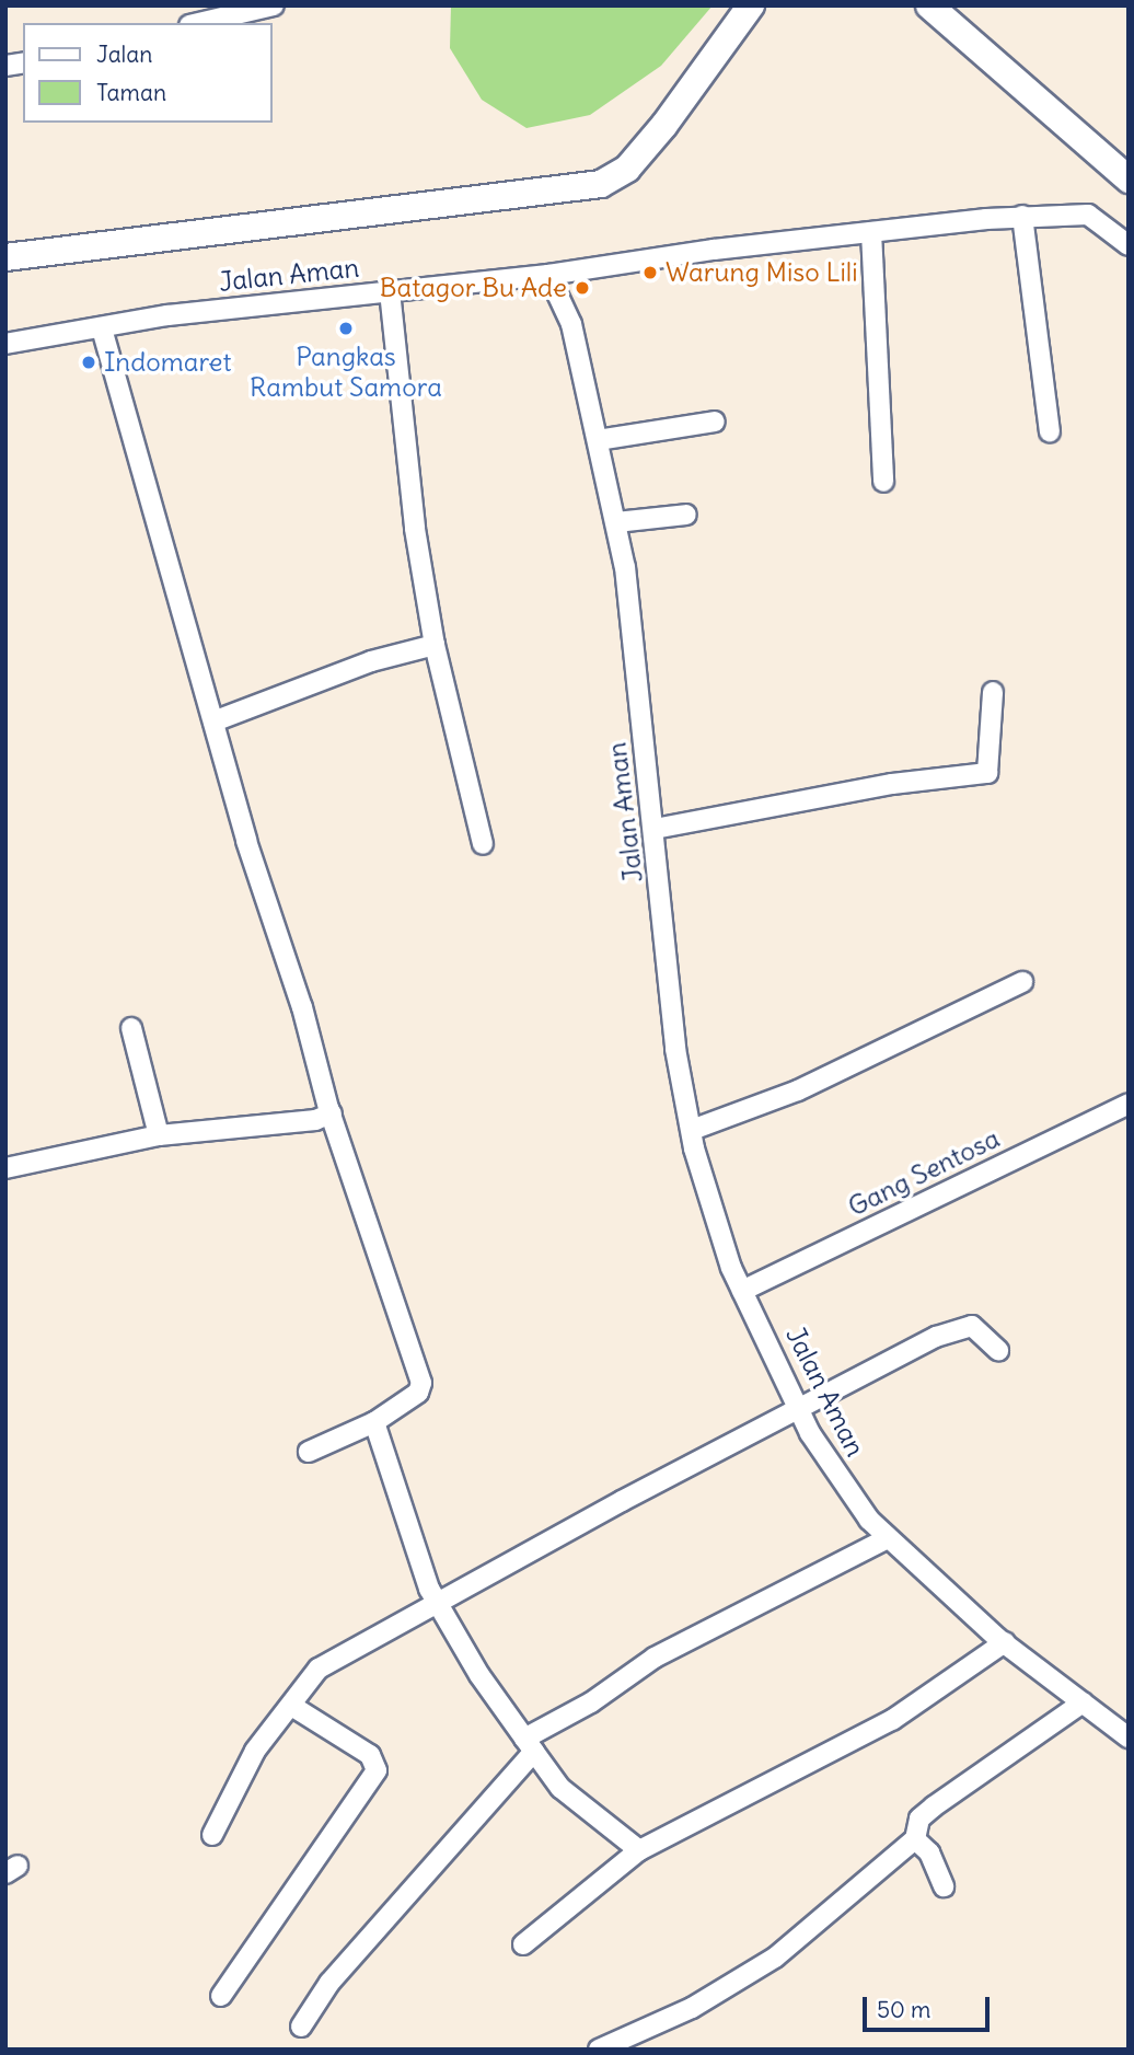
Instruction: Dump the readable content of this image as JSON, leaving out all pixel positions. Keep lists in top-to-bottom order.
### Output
{
  "streets": {
    "street": ["Jalan Aman", "Gang Sentosa"]
  },
  "crossings": [
    ["Jalan Aman", "Gang Sentosa"]
  ],
  "places": [
    "Warung Miso Lili",
    "Batagor Bu Ade",
    "Pangkas Rambut Samora",
    "Indomaret"
  ],
  "legend": ["Jalan", "Taman"],
  "scale_bar": "50 m"
}
